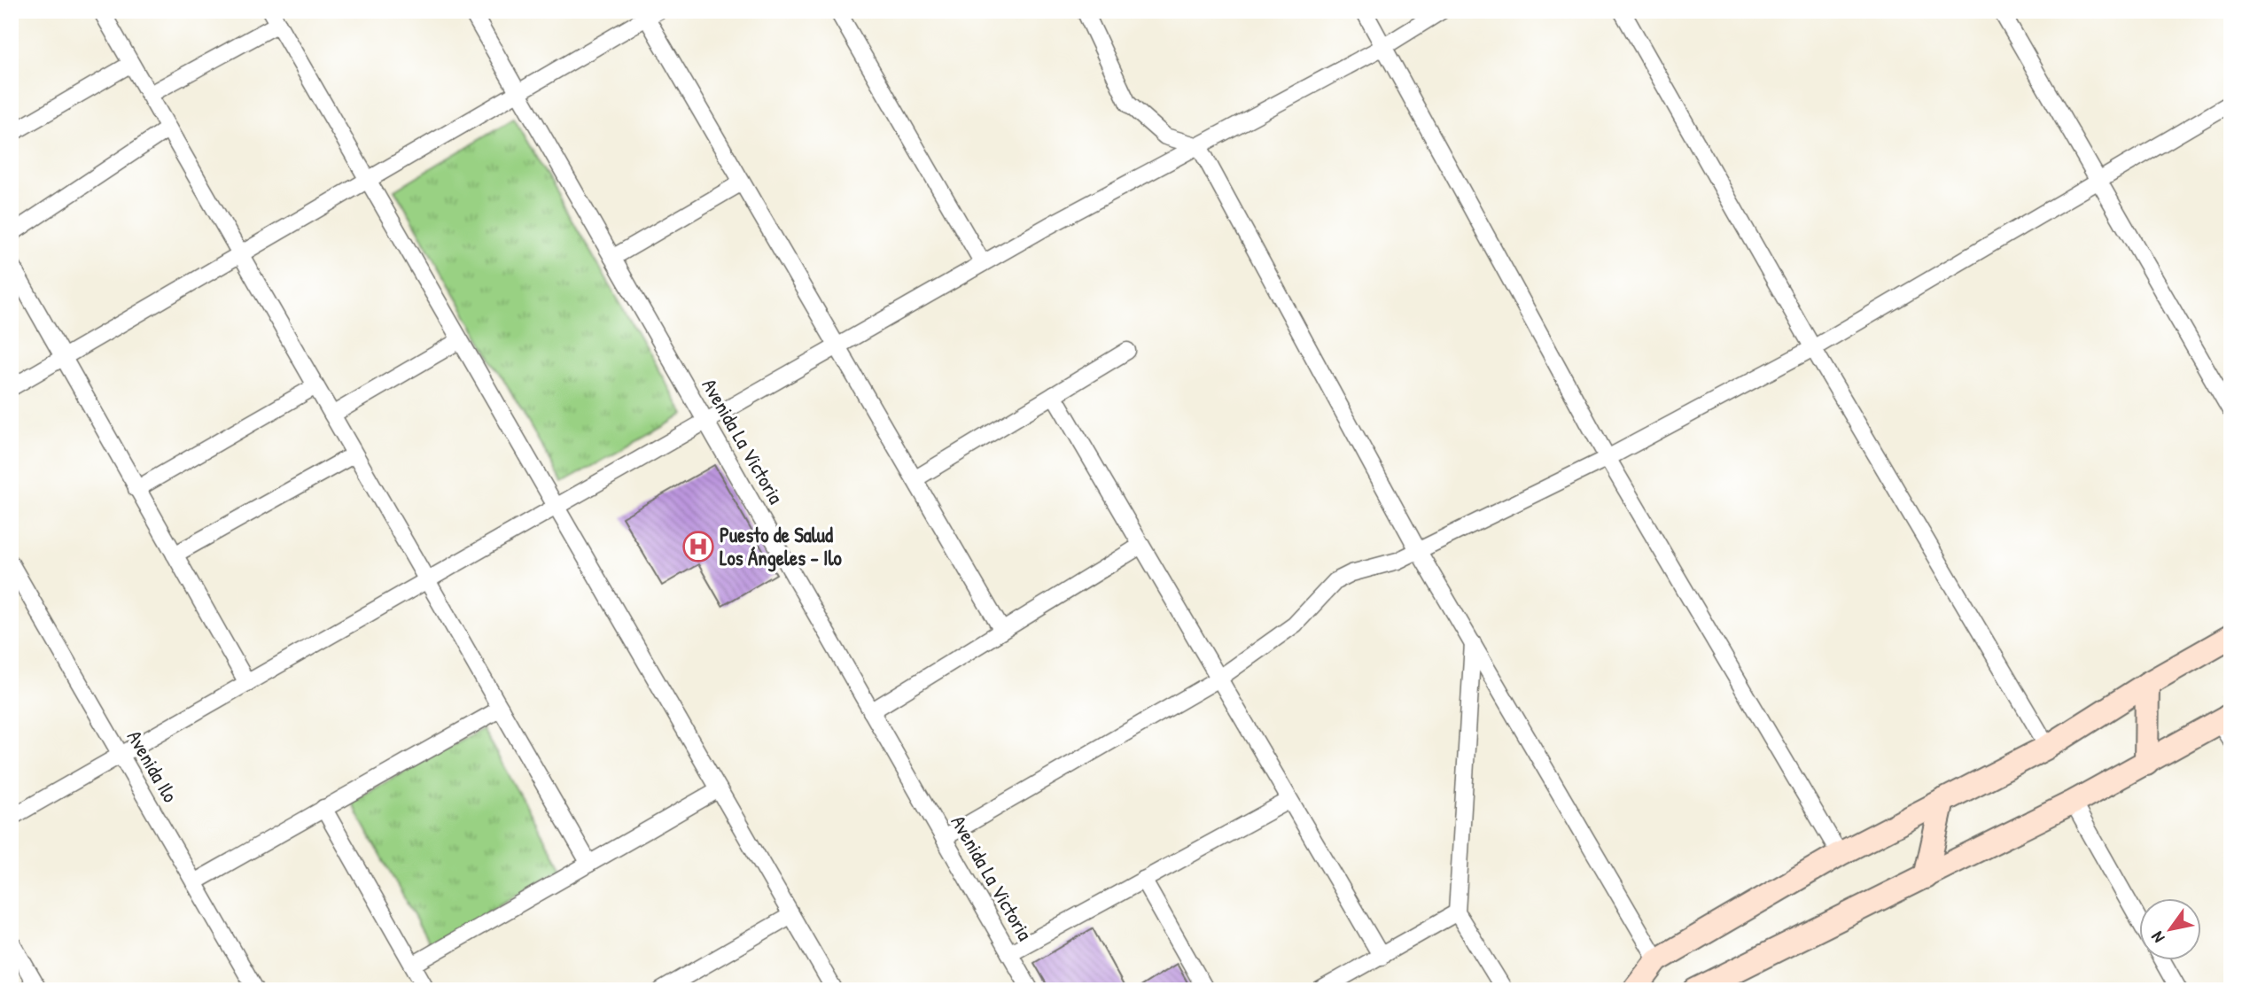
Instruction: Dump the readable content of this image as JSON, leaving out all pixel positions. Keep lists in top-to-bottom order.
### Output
{
  "streets": {
    "street": ["Avenida La Victoria", "Avenida Ilo"]
  },
  "places": {
    "hospital": ["Puesto de Salud Los Ángeles - Ilo"]
  },
  "north": "bottom left"
}
